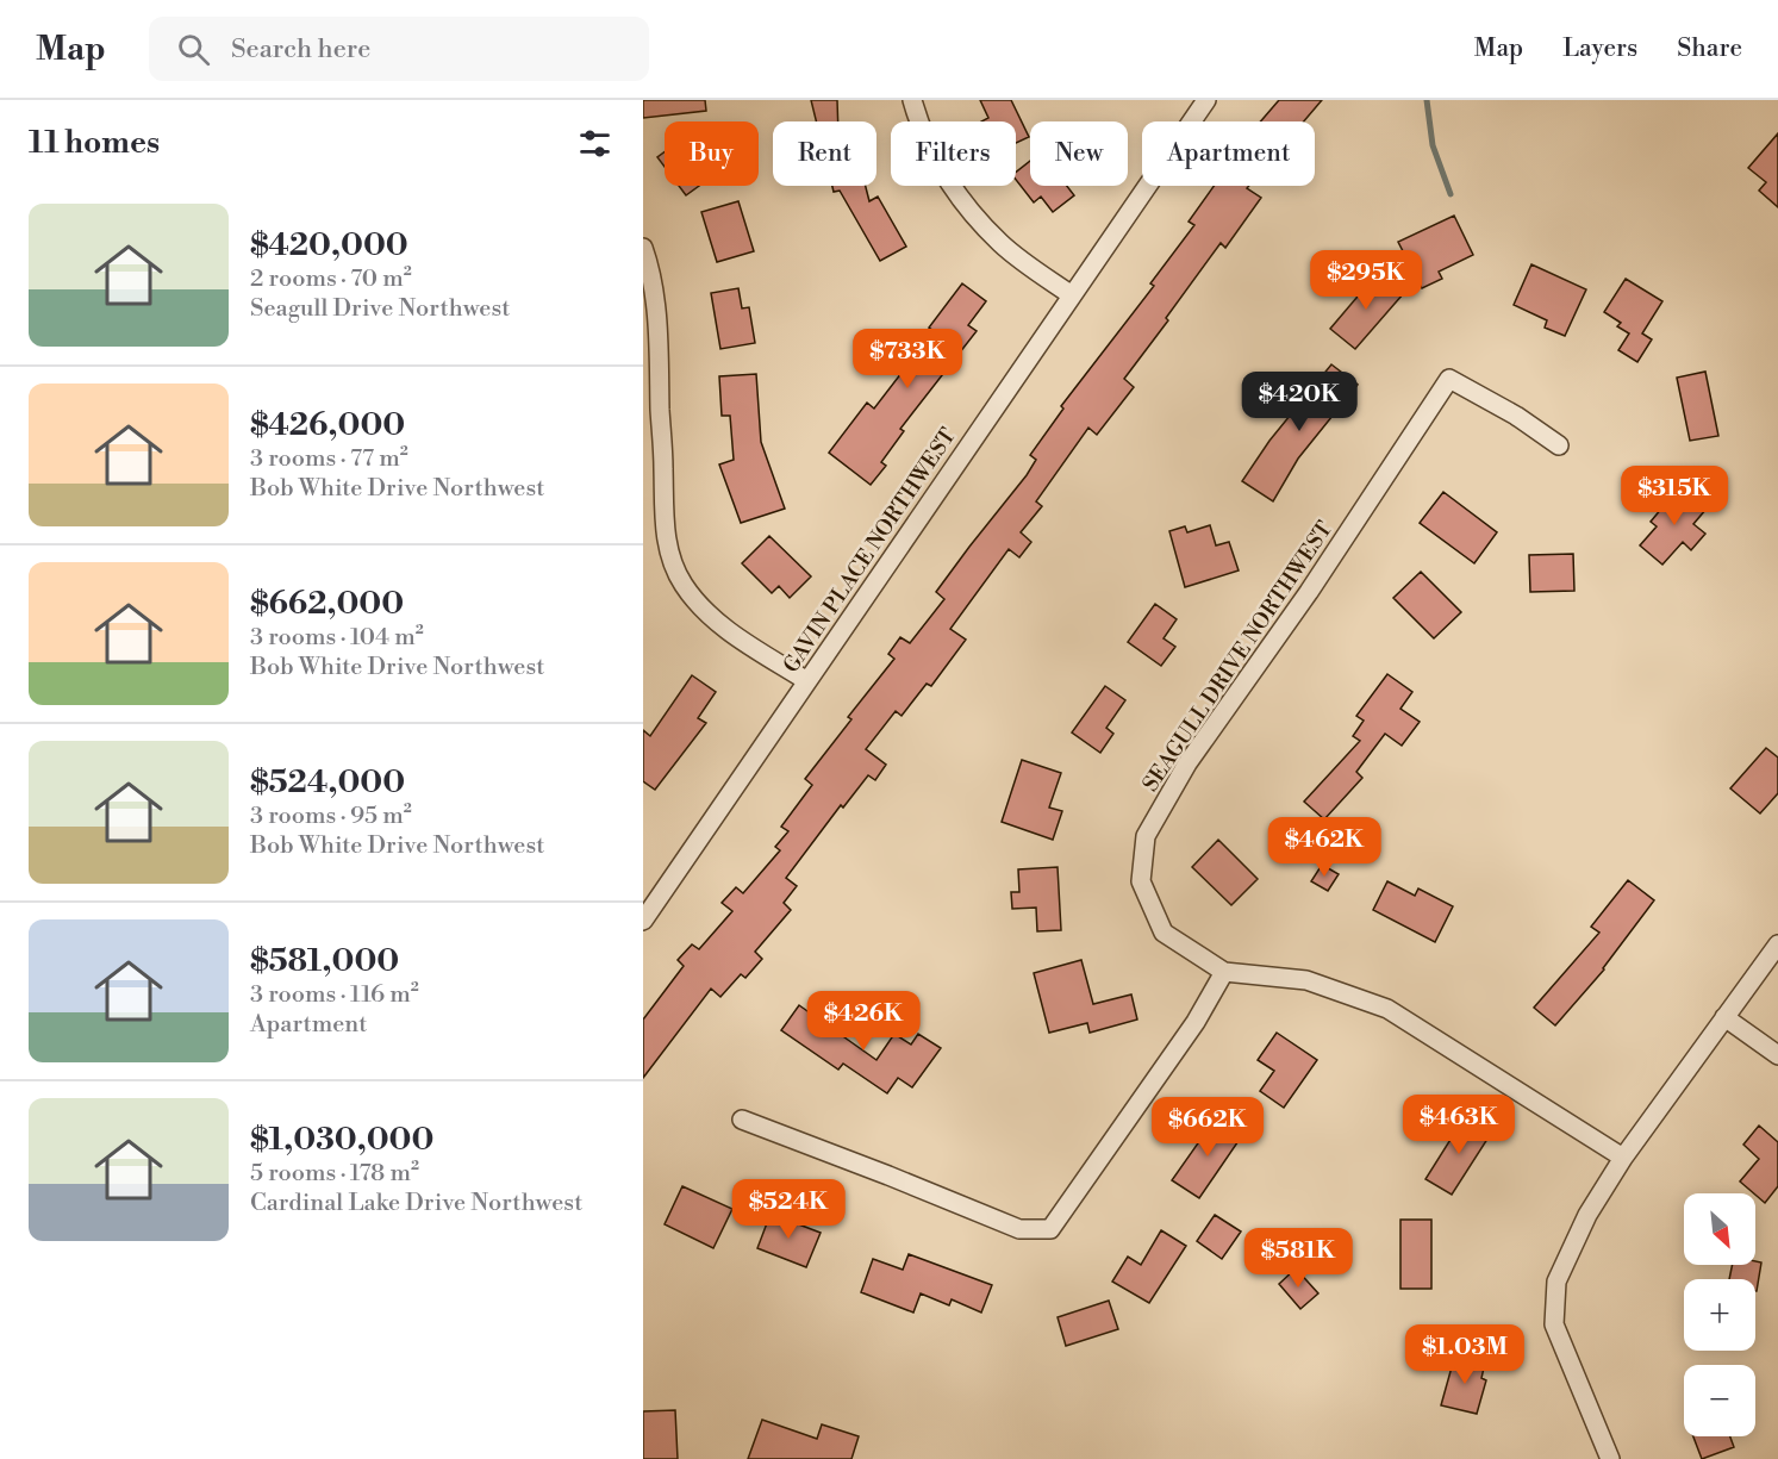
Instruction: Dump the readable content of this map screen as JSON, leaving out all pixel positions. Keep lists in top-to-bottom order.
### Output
{
  "streets": {
    "street": ["GAVIN PLACE NORTHWEST", "SEAGULL DRIVE NORTHWEST"]
  },
  "north": "bottom right",
  "page": {
    "header": "Map",
    "search": "Search here",
    "nav": ["Map", "Layers", "Share"],
    "heading": "11 homes",
    "chip": [
      "Buy",
      "Rent",
      "Filters",
      "New",
      "Apartment"
    ],
    "list": [
      {
        "name": "$420,000",
        "note": "2 rooms · 70 m² · Seagull Drive Northwest"
      },
      {
        "name": "$426,000",
        "note": "3 rooms · 77 m² · Bob White Drive Northwest"
      },
      {
        "name": "$662,000",
        "note": "3 rooms · 104 m² · Bob White Drive Northwest"
      },
      {
        "name": "$524,000",
        "note": "3 rooms · 95 m² · Bob White Drive Northwest"
      },
      {
        "name": "$581,000",
        "note": "3 rooms · 116 m² · Apartment"
      },
      {
        "name": "$1,030,000",
        "note": "5 rooms · 178 m² · Cardinal Lake Drive Northwest"
      }
    ],
    "price": [
      "$295K",
      "$733K",
      "$420K",
      "$315K",
      "$462K",
      "$426K",
      "$463K",
      "$662K",
      "$524K",
      "$581K",
      "$1.03M"
    ],
    "map_buttons": ["+", "−"]
  }
}
